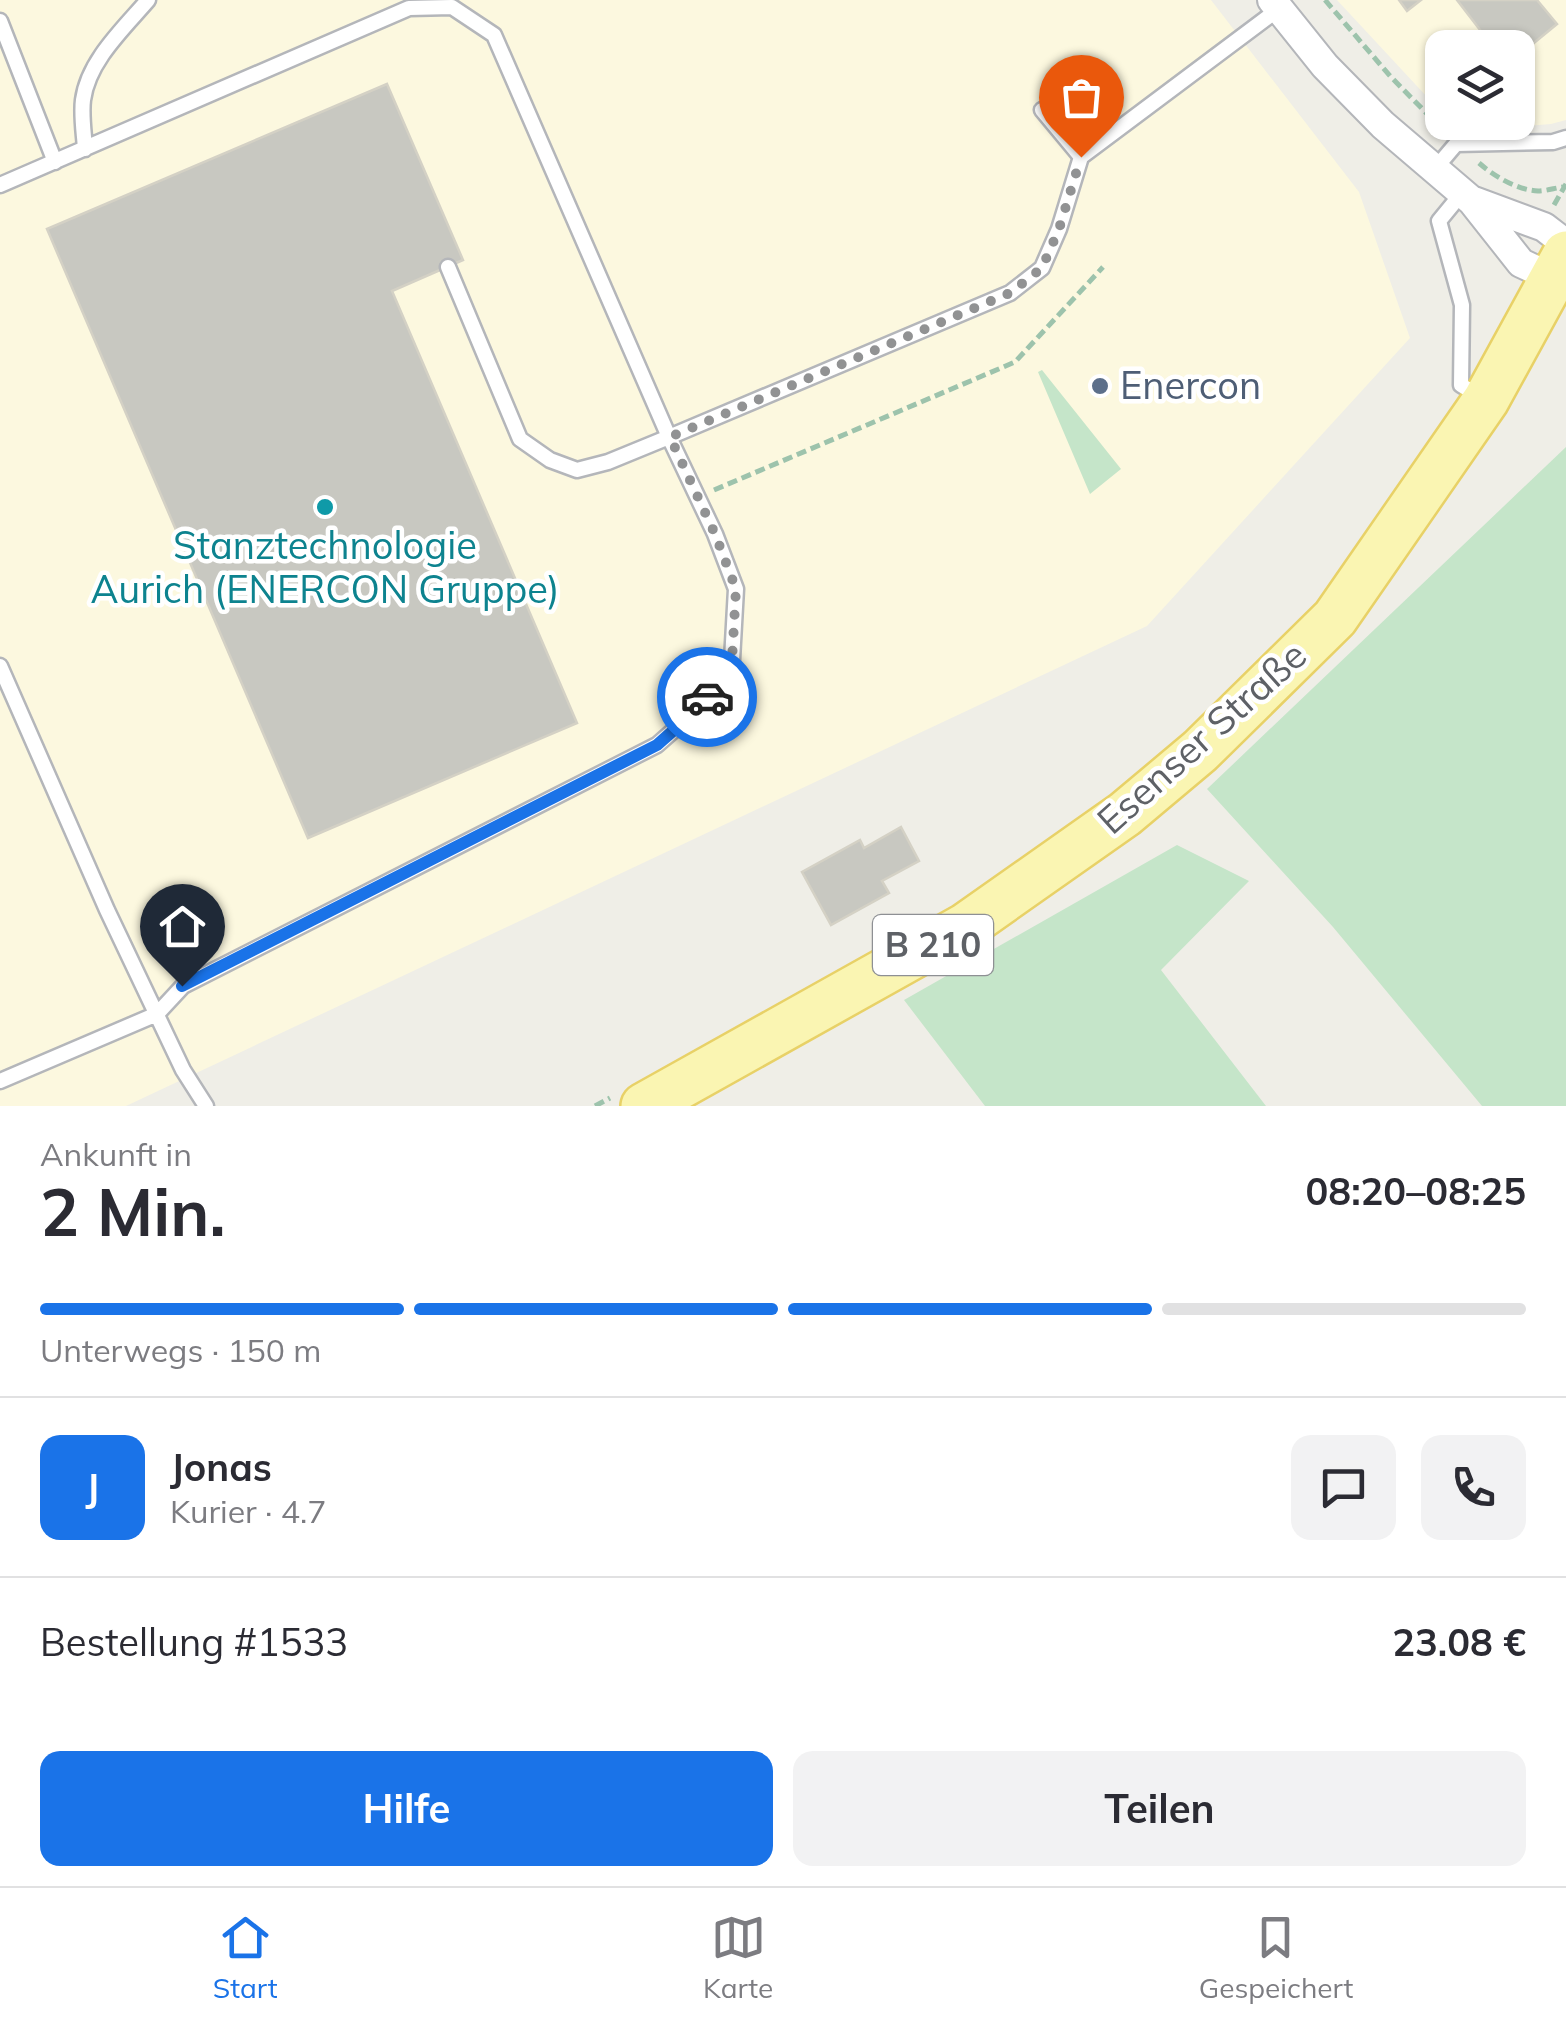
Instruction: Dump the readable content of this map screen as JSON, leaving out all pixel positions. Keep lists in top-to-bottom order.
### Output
{
  "streets": {
    "main road": ["Esenser Straße", "B 210"]
  },
  "places": ["Enercon", "Stanztechnologie Aurich (ENERCON Gruppe)"],
  "page": {
    "heading": ["2 Min.", "Ankunft in", "08:20–08:25"],
    "panel": [
      "Jonas",
      "Kurier · 4.7",
      "Bestellung #1533",
      "23.08 €"
    ],
    "bar": "Unterwegs · 150 m",
    "round": "J",
    "buttons": ["Hilfe", "Teilen"],
    "tabs": ["Start", "Karte", "Gespeichert"]
  }
}
